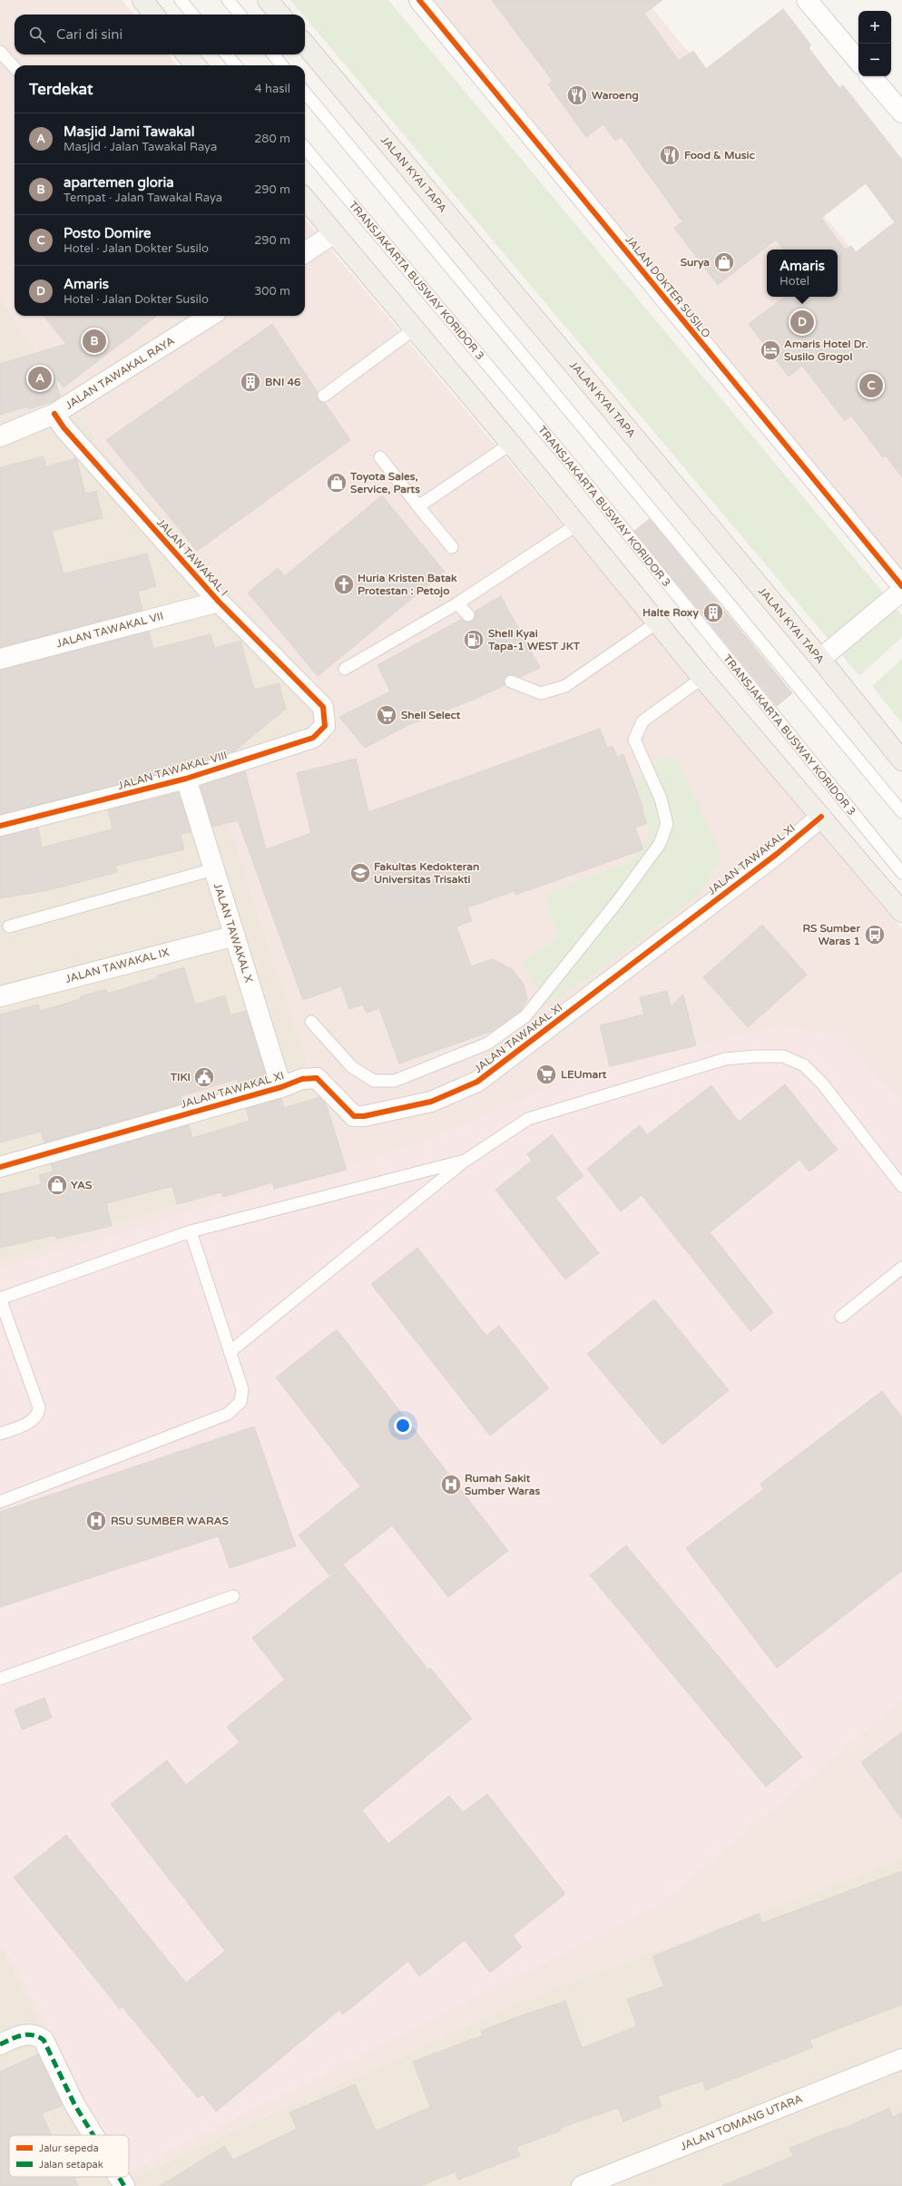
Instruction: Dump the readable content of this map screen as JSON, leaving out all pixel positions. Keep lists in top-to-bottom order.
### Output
{
  "streets": {
    "main road": ["JALAN KYAI TAPA"],
    "street": [
      "JALAN DOKTER SUSILO",
      "JALAN TAWAKAL RAYA",
      "JALAN TAWAKAL I",
      "JALAN TAWAKAL VII",
      "JALAN TAWAKAL VIII",
      "JALAN TAWAKAL XI",
      "JALAN TAWAKAL X",
      "JALAN TAWAKAL IX",
      "JALAN TOMANG UTARA"
    ],
    "lane": ["TRANSJAKARTA BUSWAY KORIDOR 3"]
  },
  "crossings": [
    ["JALAN TAWAKAL RAYA", "JALAN TAWAKAL I"],
    ["JALAN TAWAKAL I", "JALAN TAWAKAL VII"],
    ["JALAN TAWAKAL I", "JALAN TAWAKAL VIII"],
    ["JALAN TAWAKAL VIII", "JALAN TAWAKAL X"],
    ["JALAN TAWAKAL XI", "JALAN TAWAKAL X"],
    ["JALAN TAWAKAL X", "JALAN TAWAKAL IX"]
  ],
  "places": {
    "restaurant": ["Waroeng", "Food & Music"],
    "shop": ["Surya", "Toyota Sales, Service, Parts", "YAS"],
    "hotel": ["Amaris Hotel Dr. Susilo Grogol"],
    "building": ["BNI 46", "Halte Roxy"],
    "church": ["Huria Kristen Batak Protestan : Petojo"],
    "fuel station": ["Shell Kyai Tapa-1 WEST JKT"],
    "supermarket": ["Shell Select", "LEUmart"],
    "school or university": ["Fakultas Kedokteran Universitas Trisakti"],
    "bus stop": ["RS Sumber Waras 1"],
    "public building": ["TIKI"],
    "hospital": ["Rumah Sakit Sumber Waras", "RSU SUMBER WARAS"]
  },
  "legend": ["Jalur sepeda", "Jalan setapak"],
  "page": {
    "map_buttons": ["+", "−"],
    "search": "Cari di sini",
    "heading": ["Terdekat", "4 hasil"],
    "list": [
      {
        "mark": "A",
        "name": "Masjid Jami Tawakal",
        "note": "Masjid · Jalan Tawakal Raya",
        "value": "280 m"
      },
      {
        "mark": "B",
        "name": "apartemen gloria",
        "note": "Tempat · Jalan Tawakal Raya",
        "value": "290 m"
      },
      {
        "mark": "C",
        "name": "Posto Domire",
        "note": "Hotel · Jalan Dokter Susilo",
        "value": "290 m"
      },
      {
        "mark": "D",
        "name": "Amaris",
        "note": "Hotel · Jalan Dokter Susilo",
        "value": "300 m"
      }
    ],
    "popup": ["Amaris", "Hotel"],
    "pins": [
      "D",
      "B",
      "A",
      "C"
    ]
  }
}
